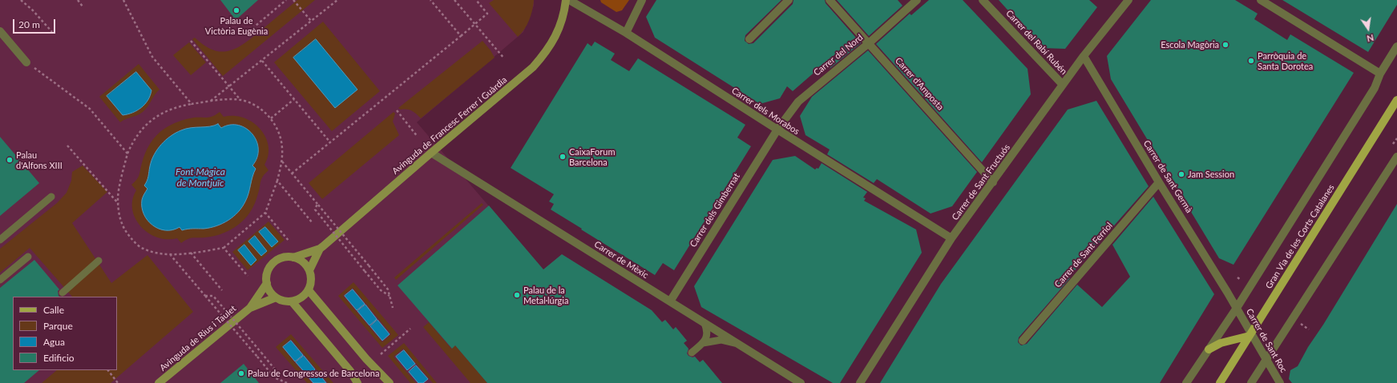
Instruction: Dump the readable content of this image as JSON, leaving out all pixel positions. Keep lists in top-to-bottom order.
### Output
{
  "streets": {
    "main road": ["Gran Via de les Corts Catalanes"],
    "street": [
      "Carrer del Rabí Rubén",
      "Carrer del Nord",
      "Carrer d'Amposta",
      "Carrer dels Morabos",
      "Avinguda de Francesc Ferrer i Guàrdia",
      "Carrer de Sant Germà",
      "Carrer de Sant Fructuós",
      "Carrer dels Gimbernat",
      "Carrer de Sant Ferriol",
      "Carrer de Mèxic",
      "Avinguda de Rius i Taulet",
      "Carrer de Sant Roc"
    ]
  },
  "crossings": [
    ["Carrer del Rabí Rubén", "Carrer de Sant Fructuós"],
    ["Carrer del Nord", "Carrer d'Amposta"],
    ["Carrer del Nord", "Carrer dels Morabos"],
    ["Carrer del Nord", "Carrer dels Gimbernat"],
    ["Carrer d'Amposta", "Carrer de Sant Fructuós"],
    ["Carrer dels Morabos", "Carrer de Sant Fructuós"],
    ["Carrer dels Morabos", "Carrer dels Gimbernat"],
    ["Avinguda de Francesc Ferrer i Guàrdia", "Carrer de Mèxic"],
    ["Avinguda de Francesc Ferrer i Guàrdia", "Avinguda de Rius i Taulet"],
    ["Carrer de Sant Germà", "Carrer de Sant Fructuós"],
    ["Carrer de Sant Germà", "Carrer de Sant Ferriol"],
    ["Carrer de Sant Germà", "Carrer de Sant Roc"],
    ["Carrer dels Gimbernat", "Carrer de Mèxic"],
    ["Gran Via de les Corts Catalanes", "Carrer de Sant Roc"]
  ],
  "water": ["Font Màgica de Montjuïc"],
  "places": [
    "Palau de Victòria Eugènia",
    "Escola Magòria",
    "Parròquia de Santa Dorotea",
    "CaixaForum Barcelona",
    "Palau d'Alfons XIII",
    "Jam Session",
    "Palau de la Metal·lúrgia",
    "Palau de Congressos de Barcelona"
  ],
  "legend": [
    "Calle",
    "Parque",
    "Agua",
    "Edificio"
  ],
  "scale_bar": "20 m",
  "north": "bottom"
}
